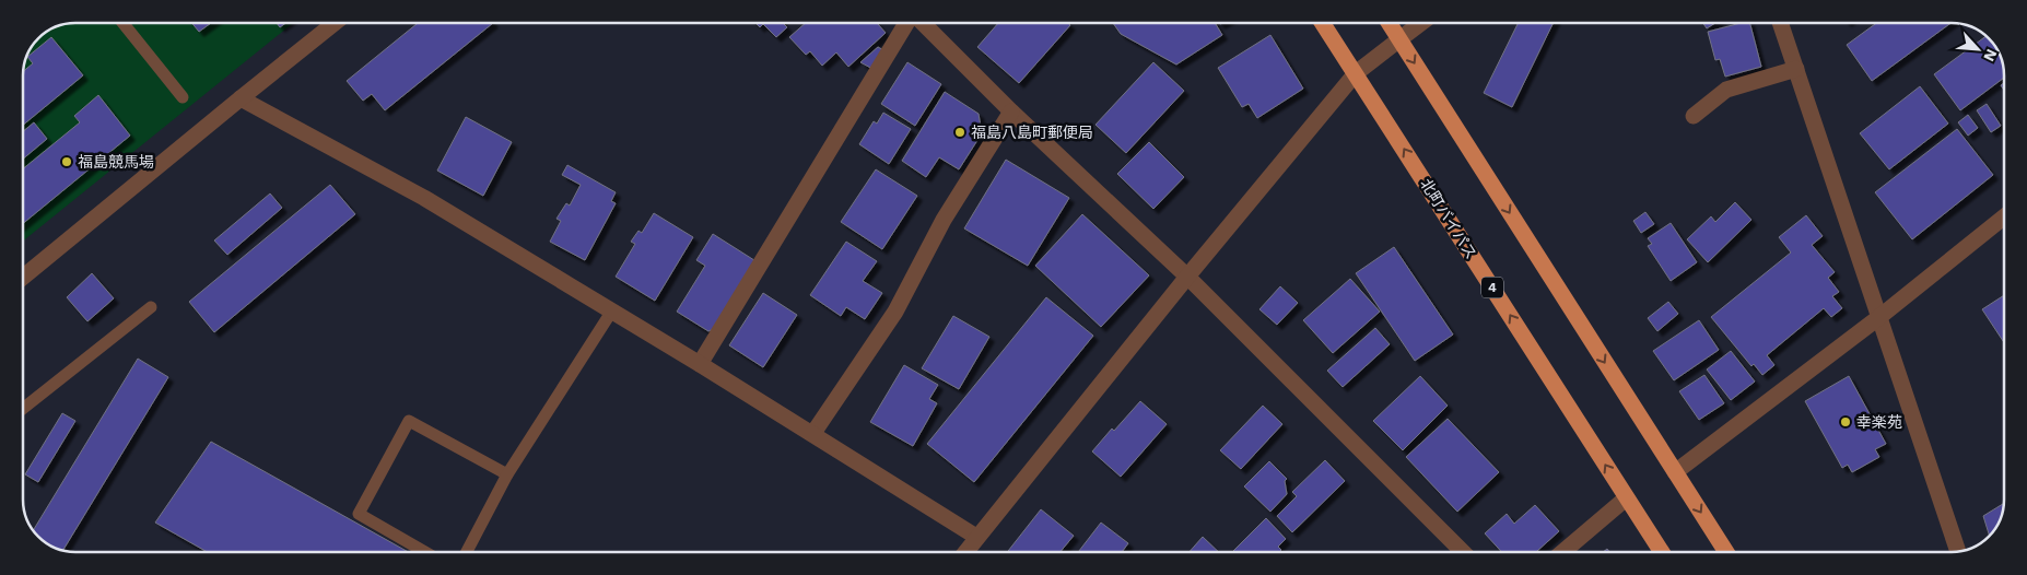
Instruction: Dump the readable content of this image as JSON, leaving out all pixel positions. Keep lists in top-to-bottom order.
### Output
{
  "streets": {
    "highway": ["北町バイパス", "4"]
  },
  "places": ["福島八島町郵便局", "福島競馬場", "幸楽苑"],
  "north": "bottom right"
}
